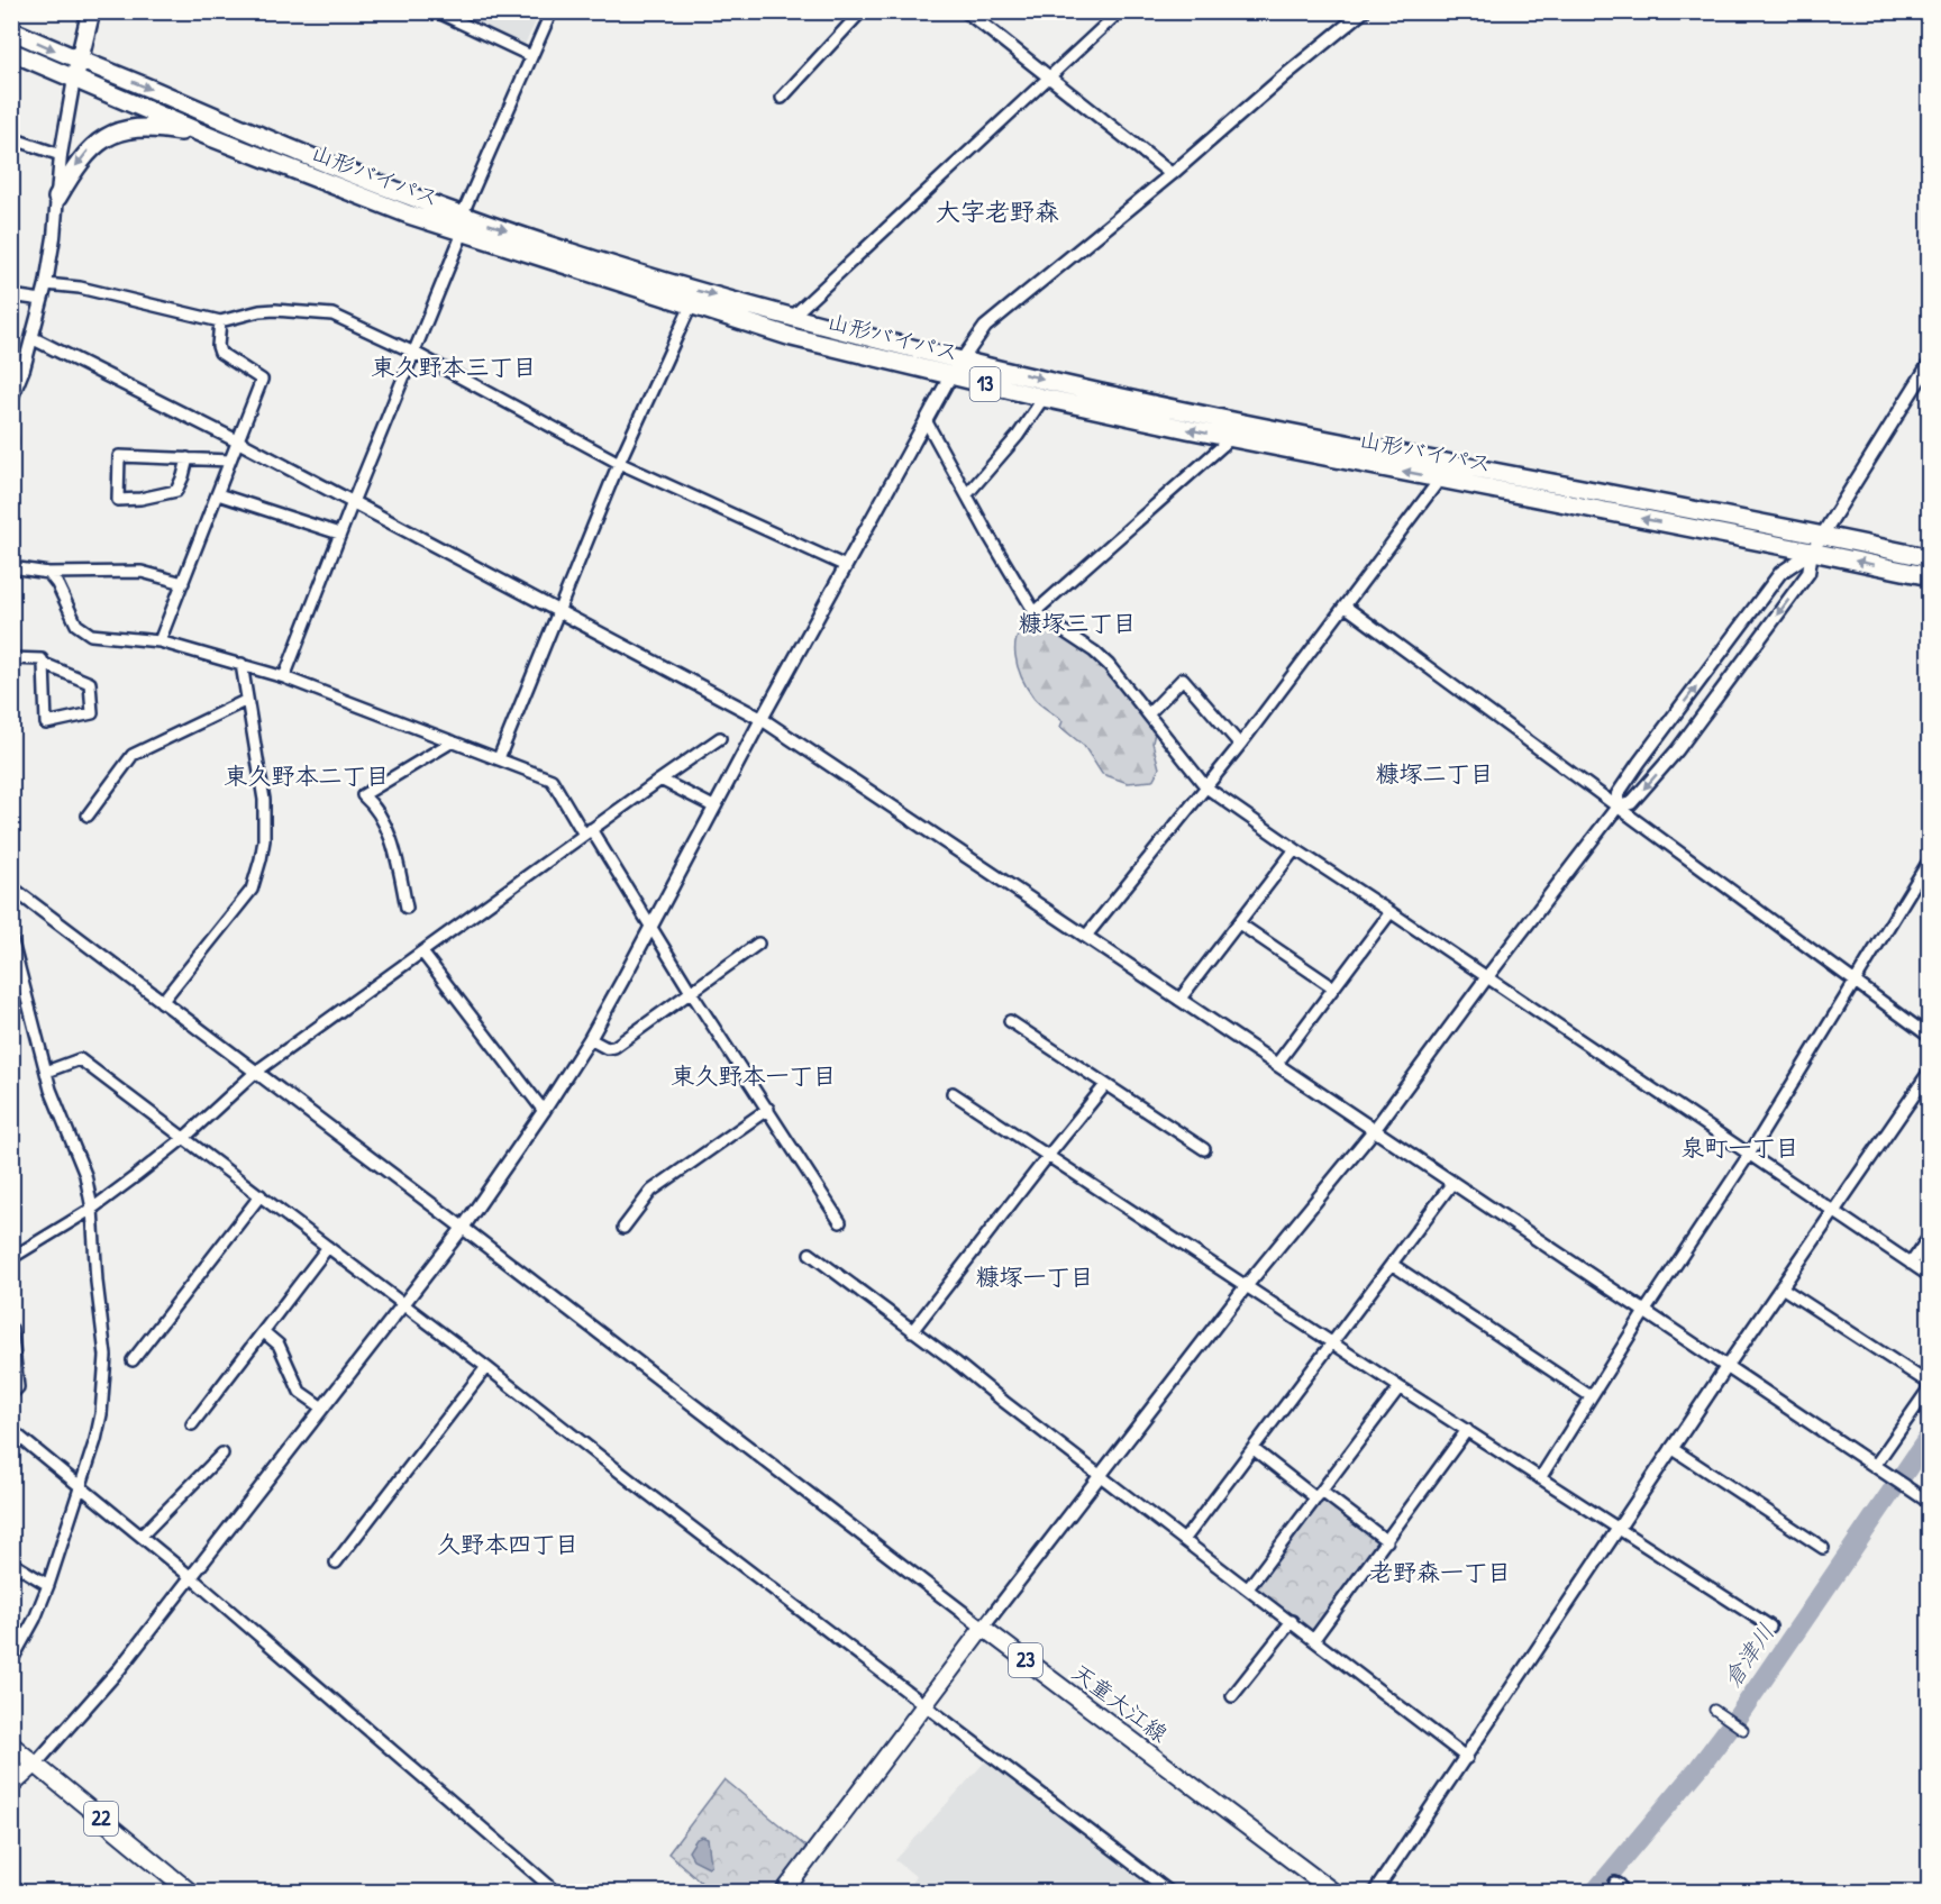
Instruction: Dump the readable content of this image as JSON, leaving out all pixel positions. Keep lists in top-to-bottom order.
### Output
{
  "streets": {
    "highway": ["山形バイパス", "13"],
    "main road": ["23", "天童大江線", "22"]
  },
  "crossings": [
    ["山形バイパス", "13"],
    ["23", "天童大江線"]
  ],
  "districts": [
    "大字老野森",
    "東久野本三丁目",
    "糠塚三丁目",
    "糠塚二丁目",
    "東久野本二丁目",
    "東久野本一丁目",
    "泉町一丁目",
    "糠塚一丁目",
    "久野本四丁目",
    "老野森一丁目"
  ],
  "water": ["倉津川"]
}
